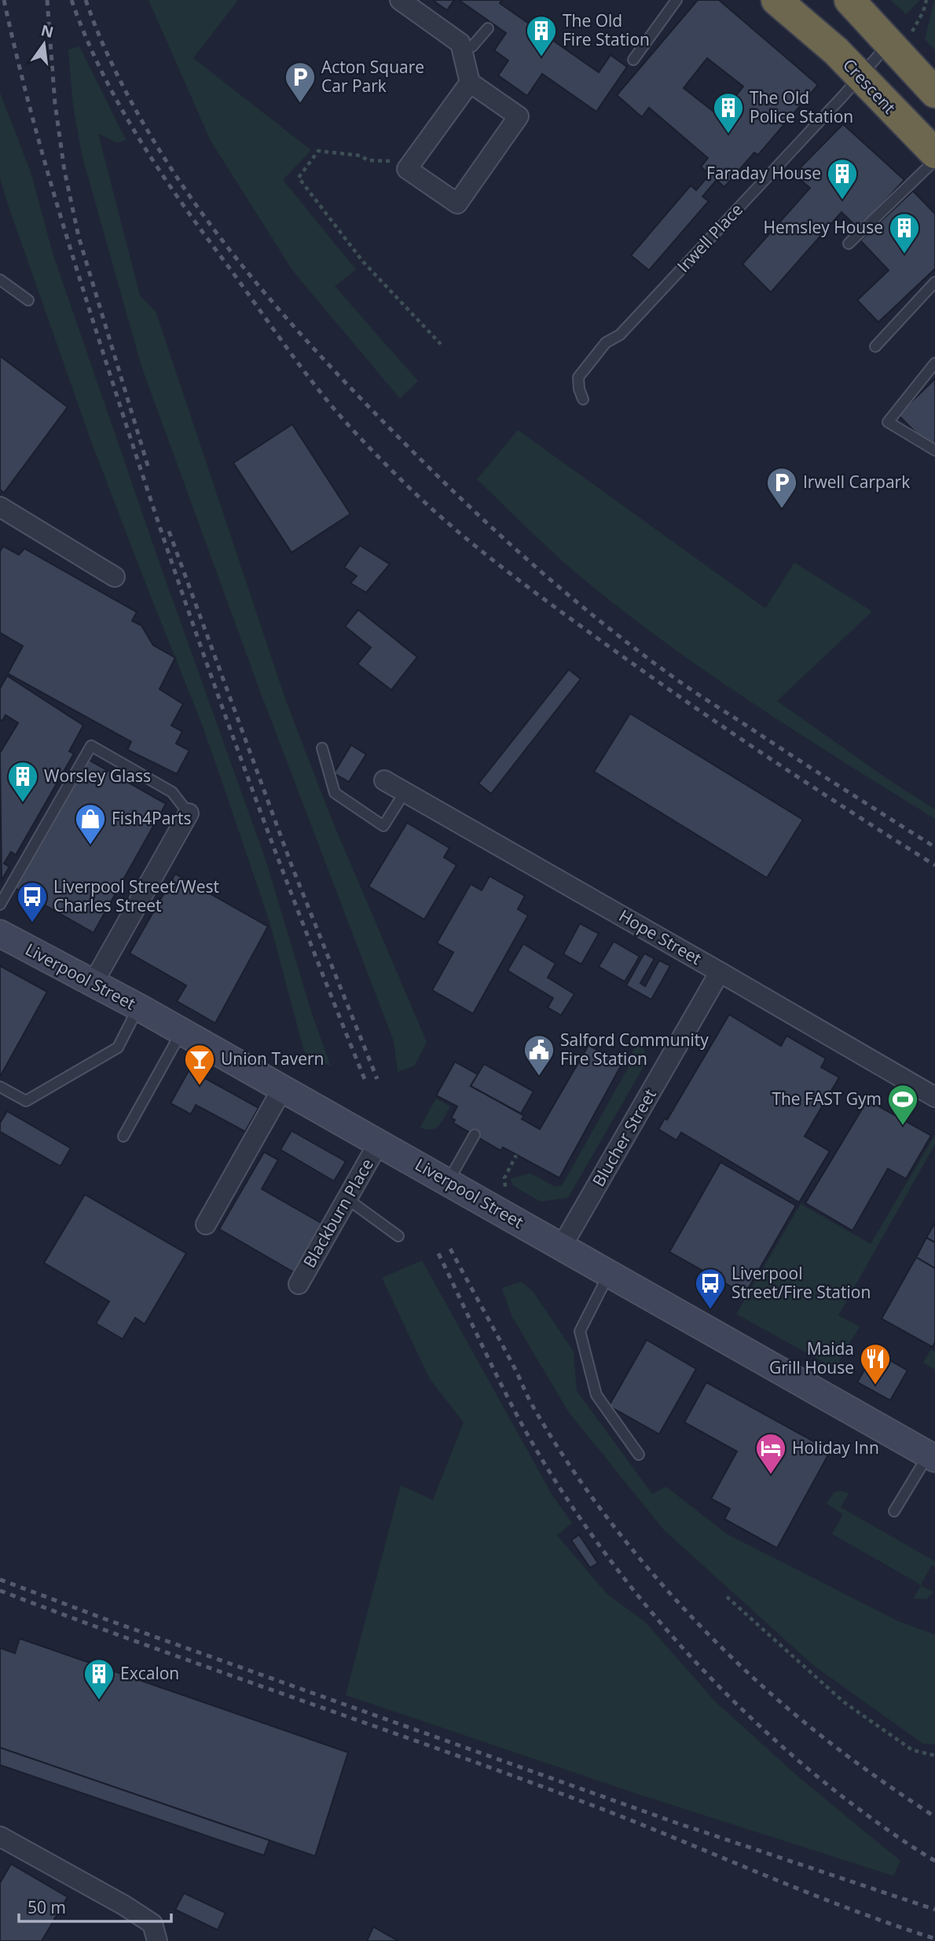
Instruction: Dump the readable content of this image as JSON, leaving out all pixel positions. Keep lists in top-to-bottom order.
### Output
{
  "streets": {
    "highway": ["Crescent"],
    "street": [
      "Hope Street",
      "Liverpool Street",
      "Blucher Street",
      "Blackburn Place"
    ],
    "lane": ["Irwell Place"]
  },
  "crossings": [
    ["Crescent", "Irwell Place"],
    ["Hope Street", "Blucher Street"],
    ["Liverpool Street", "Blucher Street"],
    ["Liverpool Street", "Blackburn Place"]
  ],
  "places": {
    "building": [
      "The Old Fire Station",
      "The Old Police Station",
      "Faraday House",
      "Hemsley House",
      "Worsley Glass",
      "Excalon"
    ],
    "parking": ["Acton Square Car Park", "Irwell Carpark"],
    "shop": ["Fish4Parts"],
    "bus stop": ["Liverpool Street/West Charles Street", "Liverpool Street/Fire Station"],
    "public building": ["Salford Community Fire Station"],
    "bar": ["Union Tavern"],
    "sports": ["The FAST Gym"],
    "restaurant": ["Maida Grill House"],
    "hotel": ["Holiday Inn"]
  },
  "scale_bar": "50 m",
  "north": "top"
}
